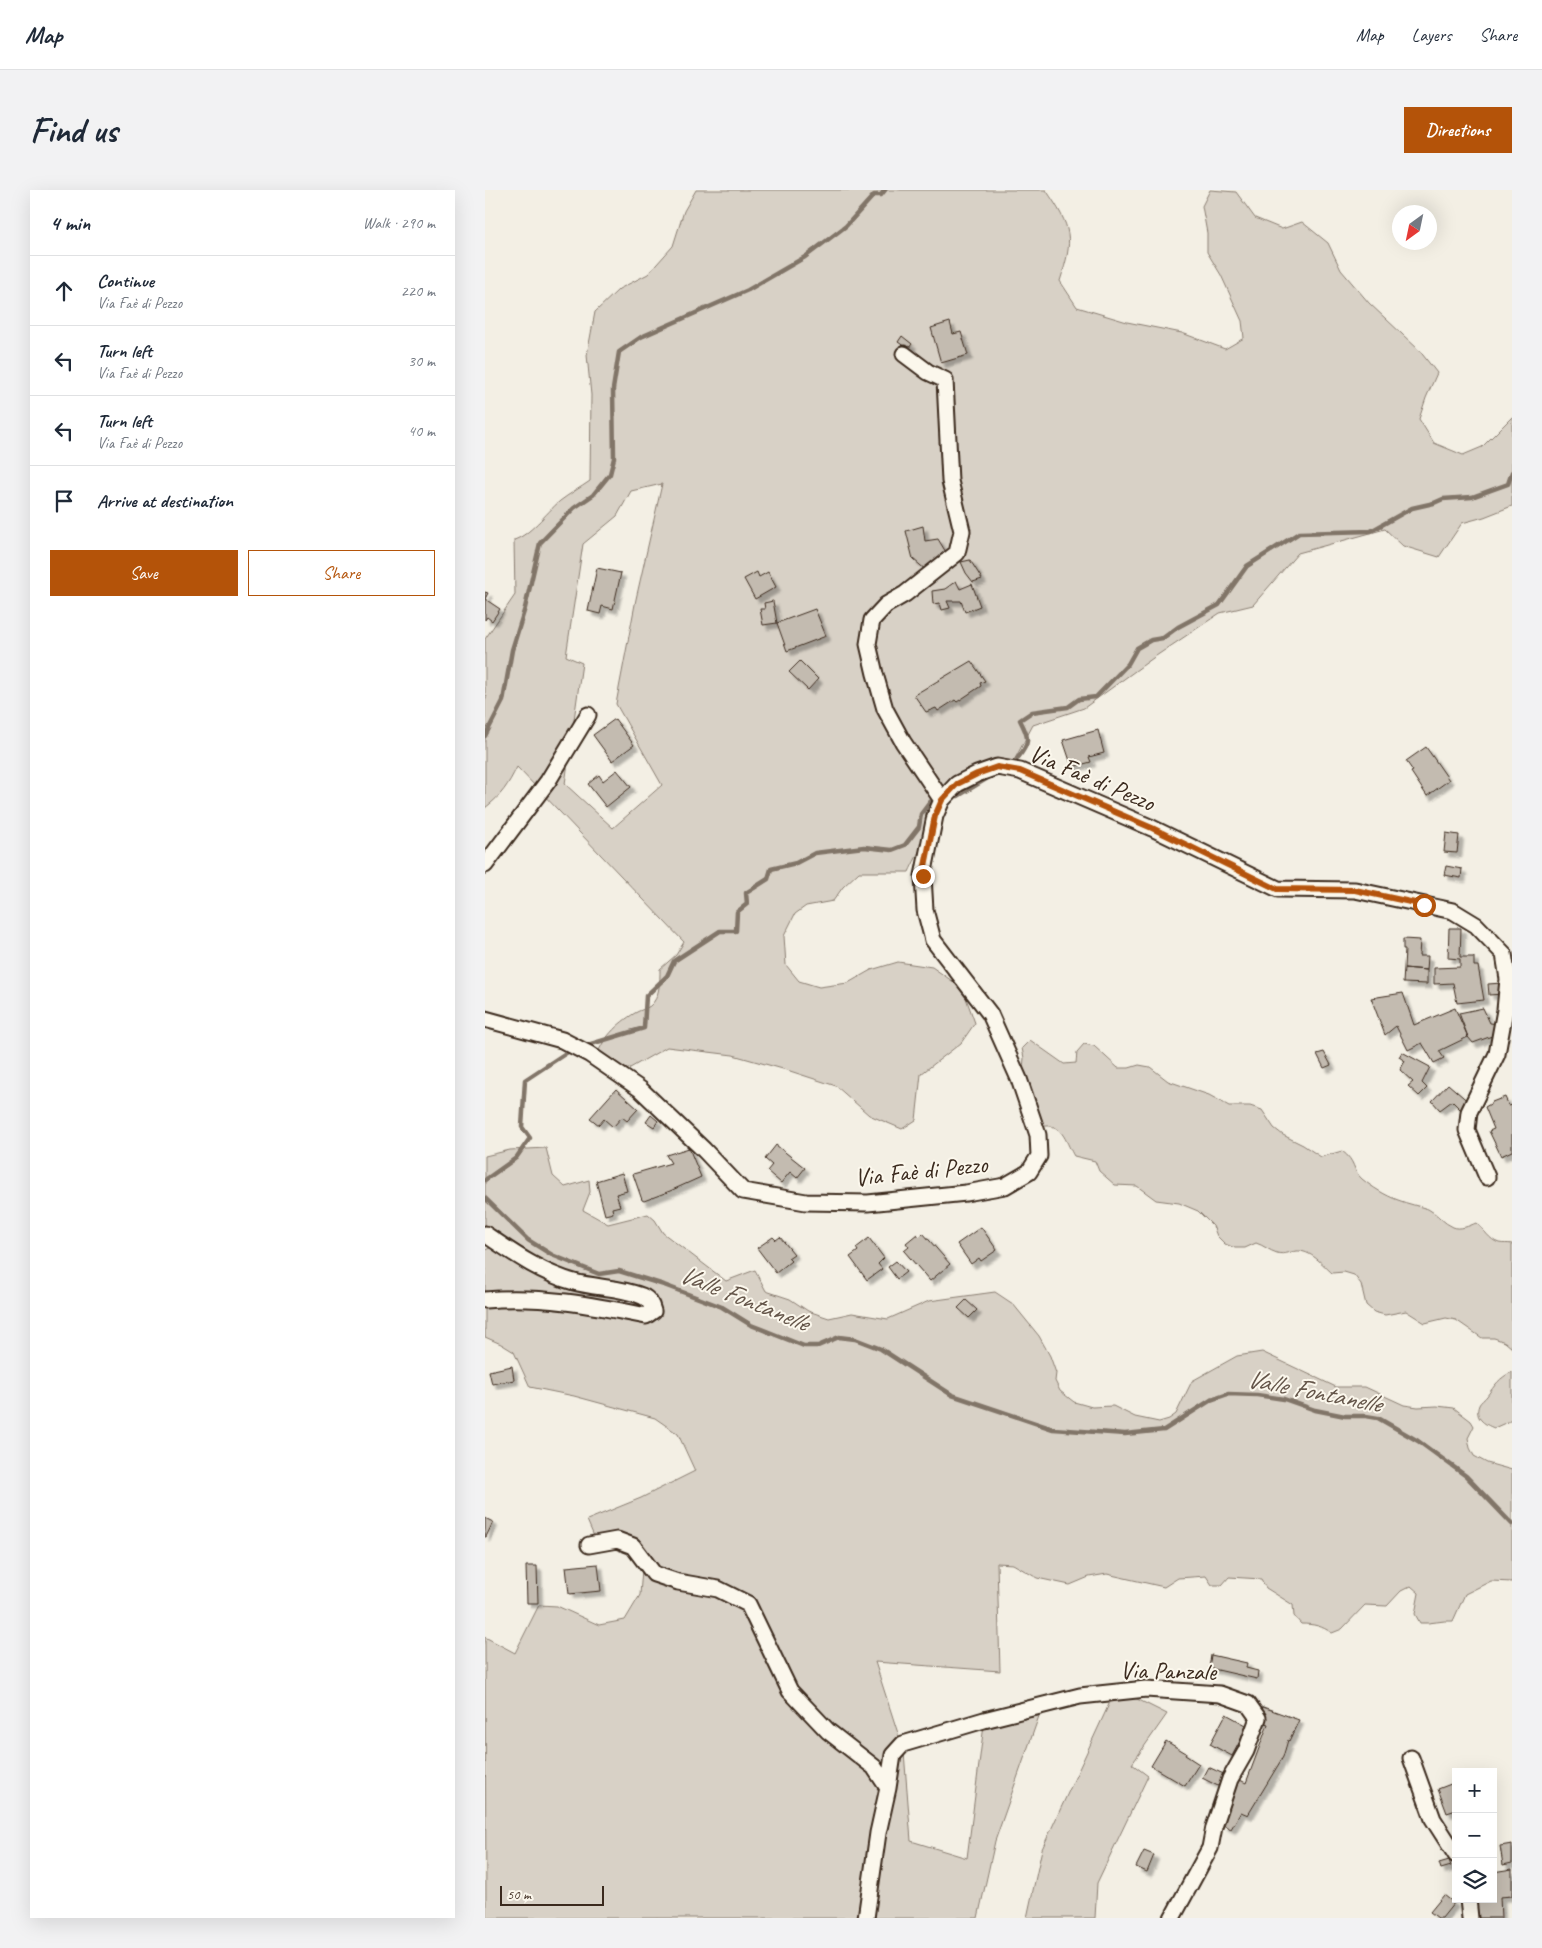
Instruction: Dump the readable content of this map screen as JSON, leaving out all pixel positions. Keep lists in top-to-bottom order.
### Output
{
  "streets": {
    "street": ["Via Faè di Pezzo", "Via Panzale"]
  },
  "water": ["Valle Fontanelle"],
  "scale_bar": "50 m",
  "north": "bottom left",
  "page": {
    "header": "Map",
    "nav": ["Map", "Layers", "Share"],
    "buttons": [
      "Directions",
      ["Save", "Share"]
    ],
    "title": "Find us",
    "heading": ["4 min", "Walk · 290 m"],
    "list": [
      ["Continue", "Via Faè di Pezzo", "220 m"],
      ["Turn left", "Via Faè di Pezzo", "30 m"],
      ["Turn left", "Via Faè di Pezzo", "40 m"],
      "Arrive at destination"
    ],
    "map_buttons": ["+", "−"],
    "scale": "50 m"
  }
}
